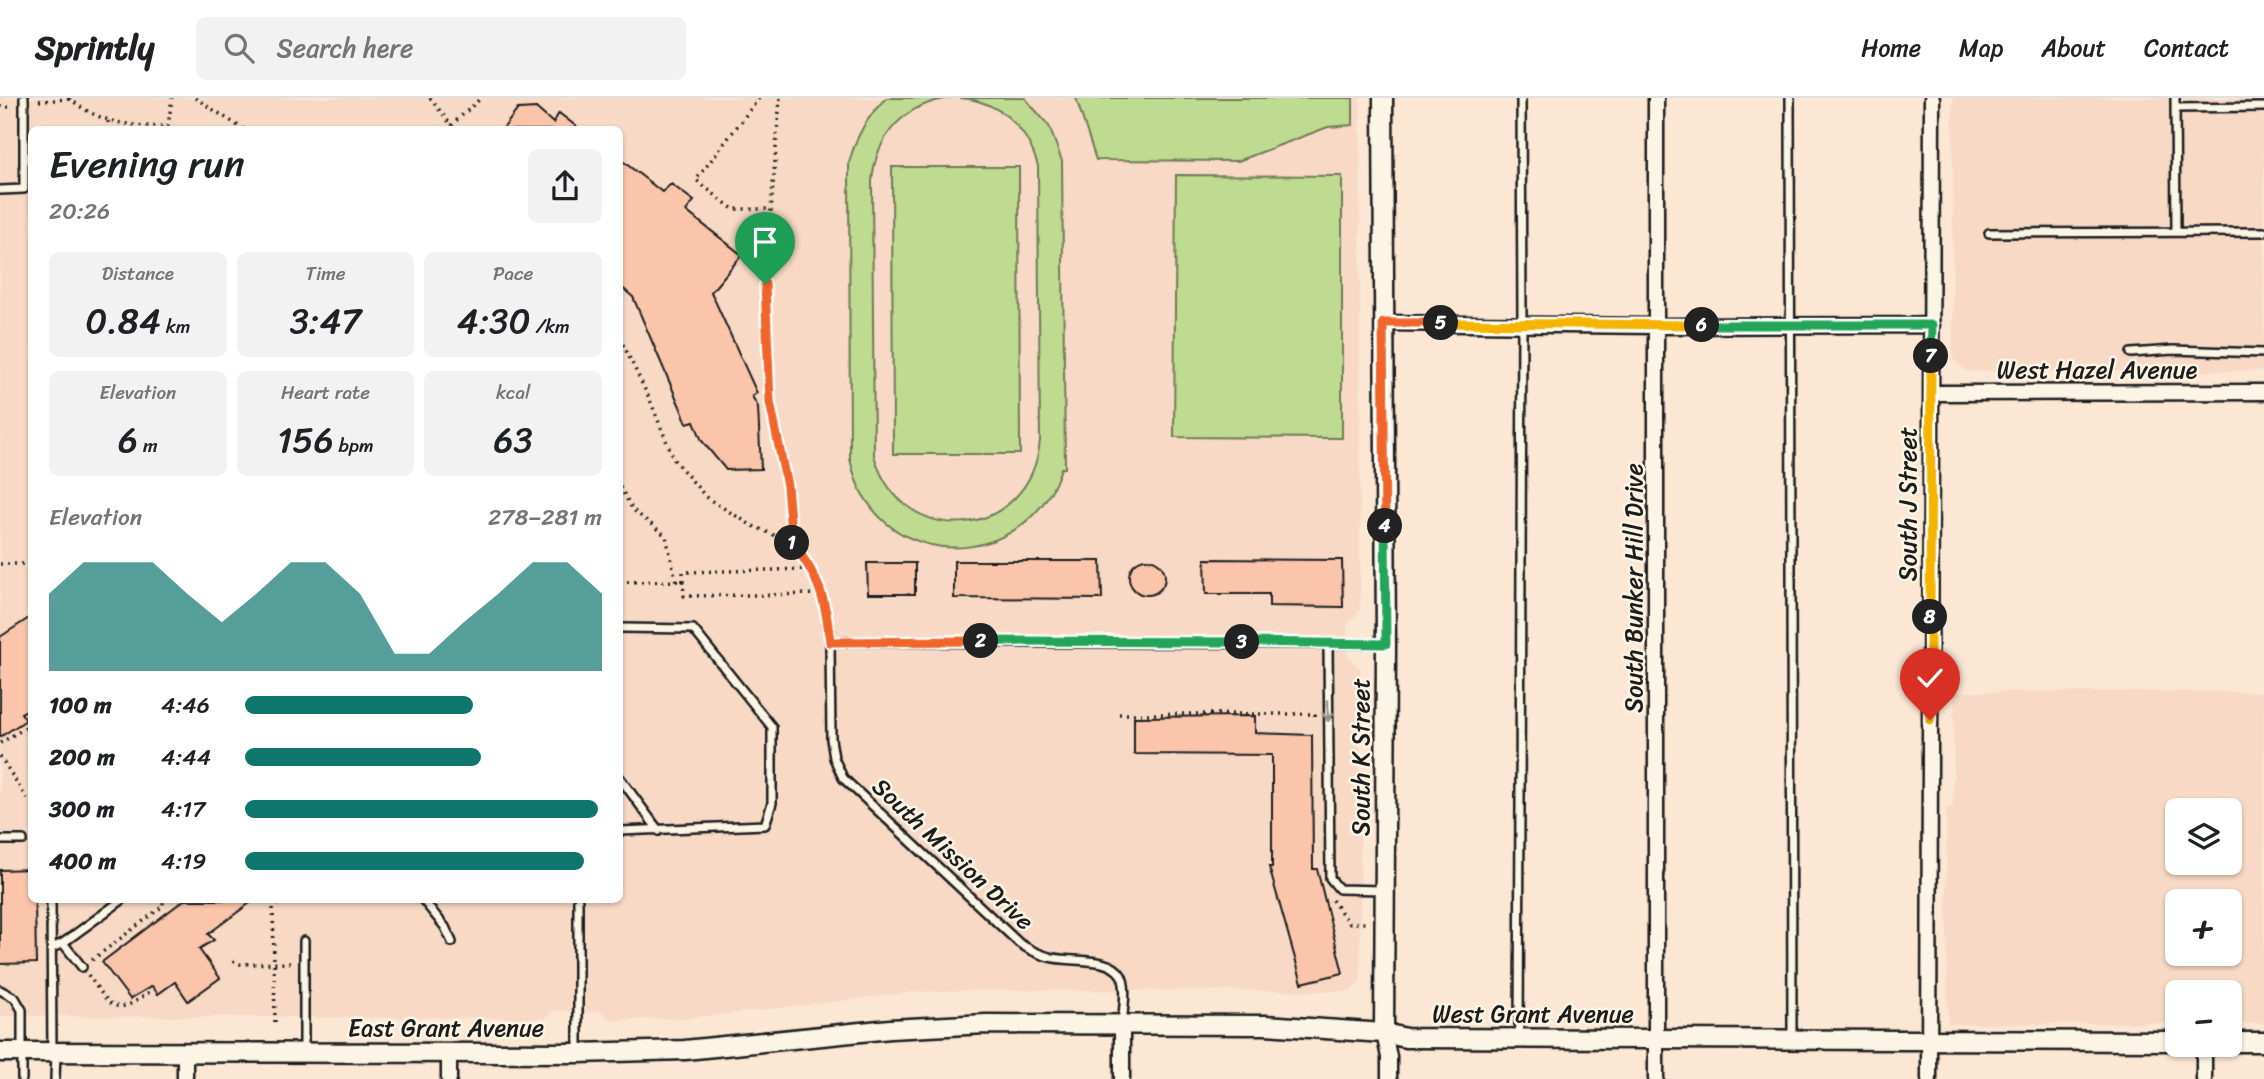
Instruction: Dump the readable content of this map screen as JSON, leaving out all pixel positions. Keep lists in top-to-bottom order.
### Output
{
  "streets": {
    "street": [
      "West Hazel Avenue",
      "South J Street",
      "South Bunker Hill Drive",
      "South K Street",
      "West Grant Avenue",
      "East Grant Avenue"
    ],
    "lane": ["South Mission Drive"]
  },
  "crossings": [
    ["West Hazel Avenue", "South J Street"],
    ["South J Street", "West Grant Avenue"],
    ["South Bunker Hill Drive", "West Grant Avenue"],
    ["South K Street", "West Grant Avenue"],
    ["South Mission Drive", "West Grant Avenue"],
    ["West Grant Avenue", "East Grant Avenue"]
  ],
  "page": {
    "header": "Sprintly",
    "search": "Search here",
    "nav": [
      "Home",
      "Map",
      "About",
      "Contact"
    ],
    "heading": ["Evening run", "20:26"],
    "stats": [
      ["Distance", "0.84 km"],
      ["Time", "3:47"],
      ["Pace", "4:30 /km"],
      ["Elevation", "6 m"],
      ["Heart rate", "156 bpm"],
      ["kcal", "63"]
    ],
    "pins": [
      "5",
      "6",
      "7",
      "4",
      "1",
      "8",
      "2",
      "3"
    ],
    "chart": ["Elevation", "278–281 m"],
    "list": [
      {
        "name": "100 m",
        "note": "4:46"
      },
      {
        "name": "200 m",
        "note": "4:44"
      },
      {
        "name": "300 m",
        "note": "4:17"
      },
      {
        "name": "400 m",
        "note": "4:19"
      }
    ],
    "map_buttons": ["+", "−"]
  }
}
